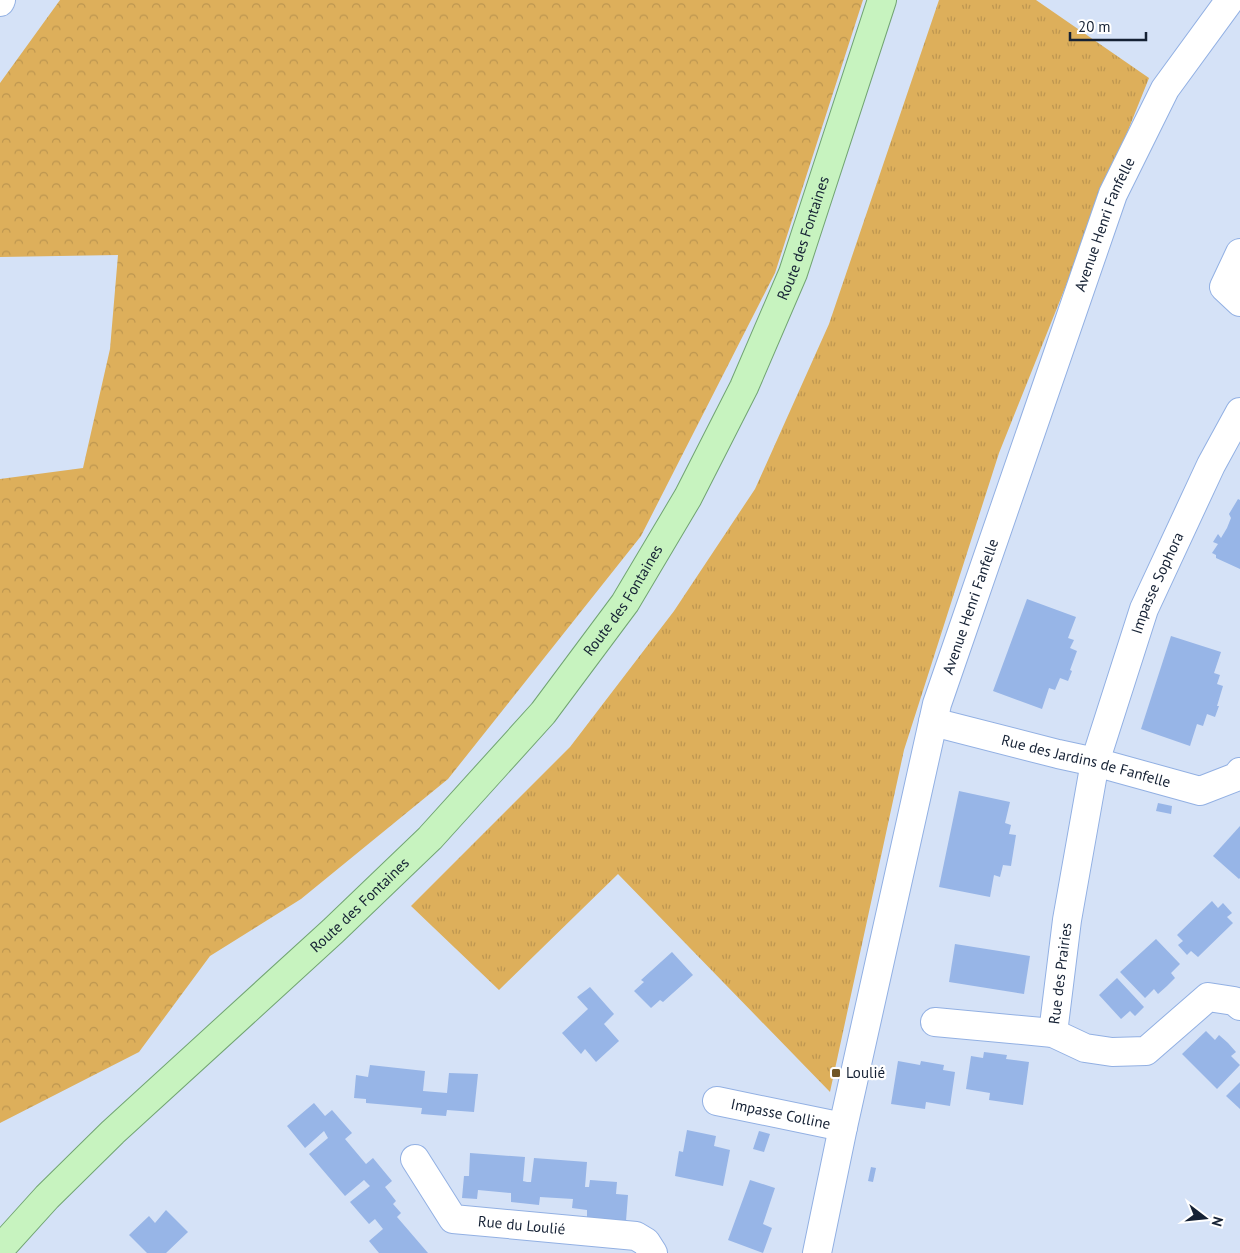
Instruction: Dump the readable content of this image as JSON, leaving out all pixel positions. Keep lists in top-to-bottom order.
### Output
{
  "streets": {
    "main road": ["Route des Fontaines"],
    "street": [
      "Avenue Henri Fanfelle",
      "Impasse Sophora",
      "Rue des Jardins de Fanfelle",
      "Rue des Prairies",
      "Impasse Colline",
      "Rue du Loulié"
    ]
  },
  "crossings": [
    ["Avenue Henri Fanfelle", "Rue des Jardins de Fanfelle"],
    ["Avenue Henri Fanfelle", "Impasse Colline"],
    ["Impasse Sophora", "Rue des Jardins de Fanfelle"],
    ["Impasse Sophora", "Rue des Prairies"],
    ["Rue des Jardins de Fanfelle", "Rue des Prairies"]
  ],
  "places": {
    "transit": ["Loulié"]
  },
  "scale_bar": "20 m",
  "north": "right"
}
